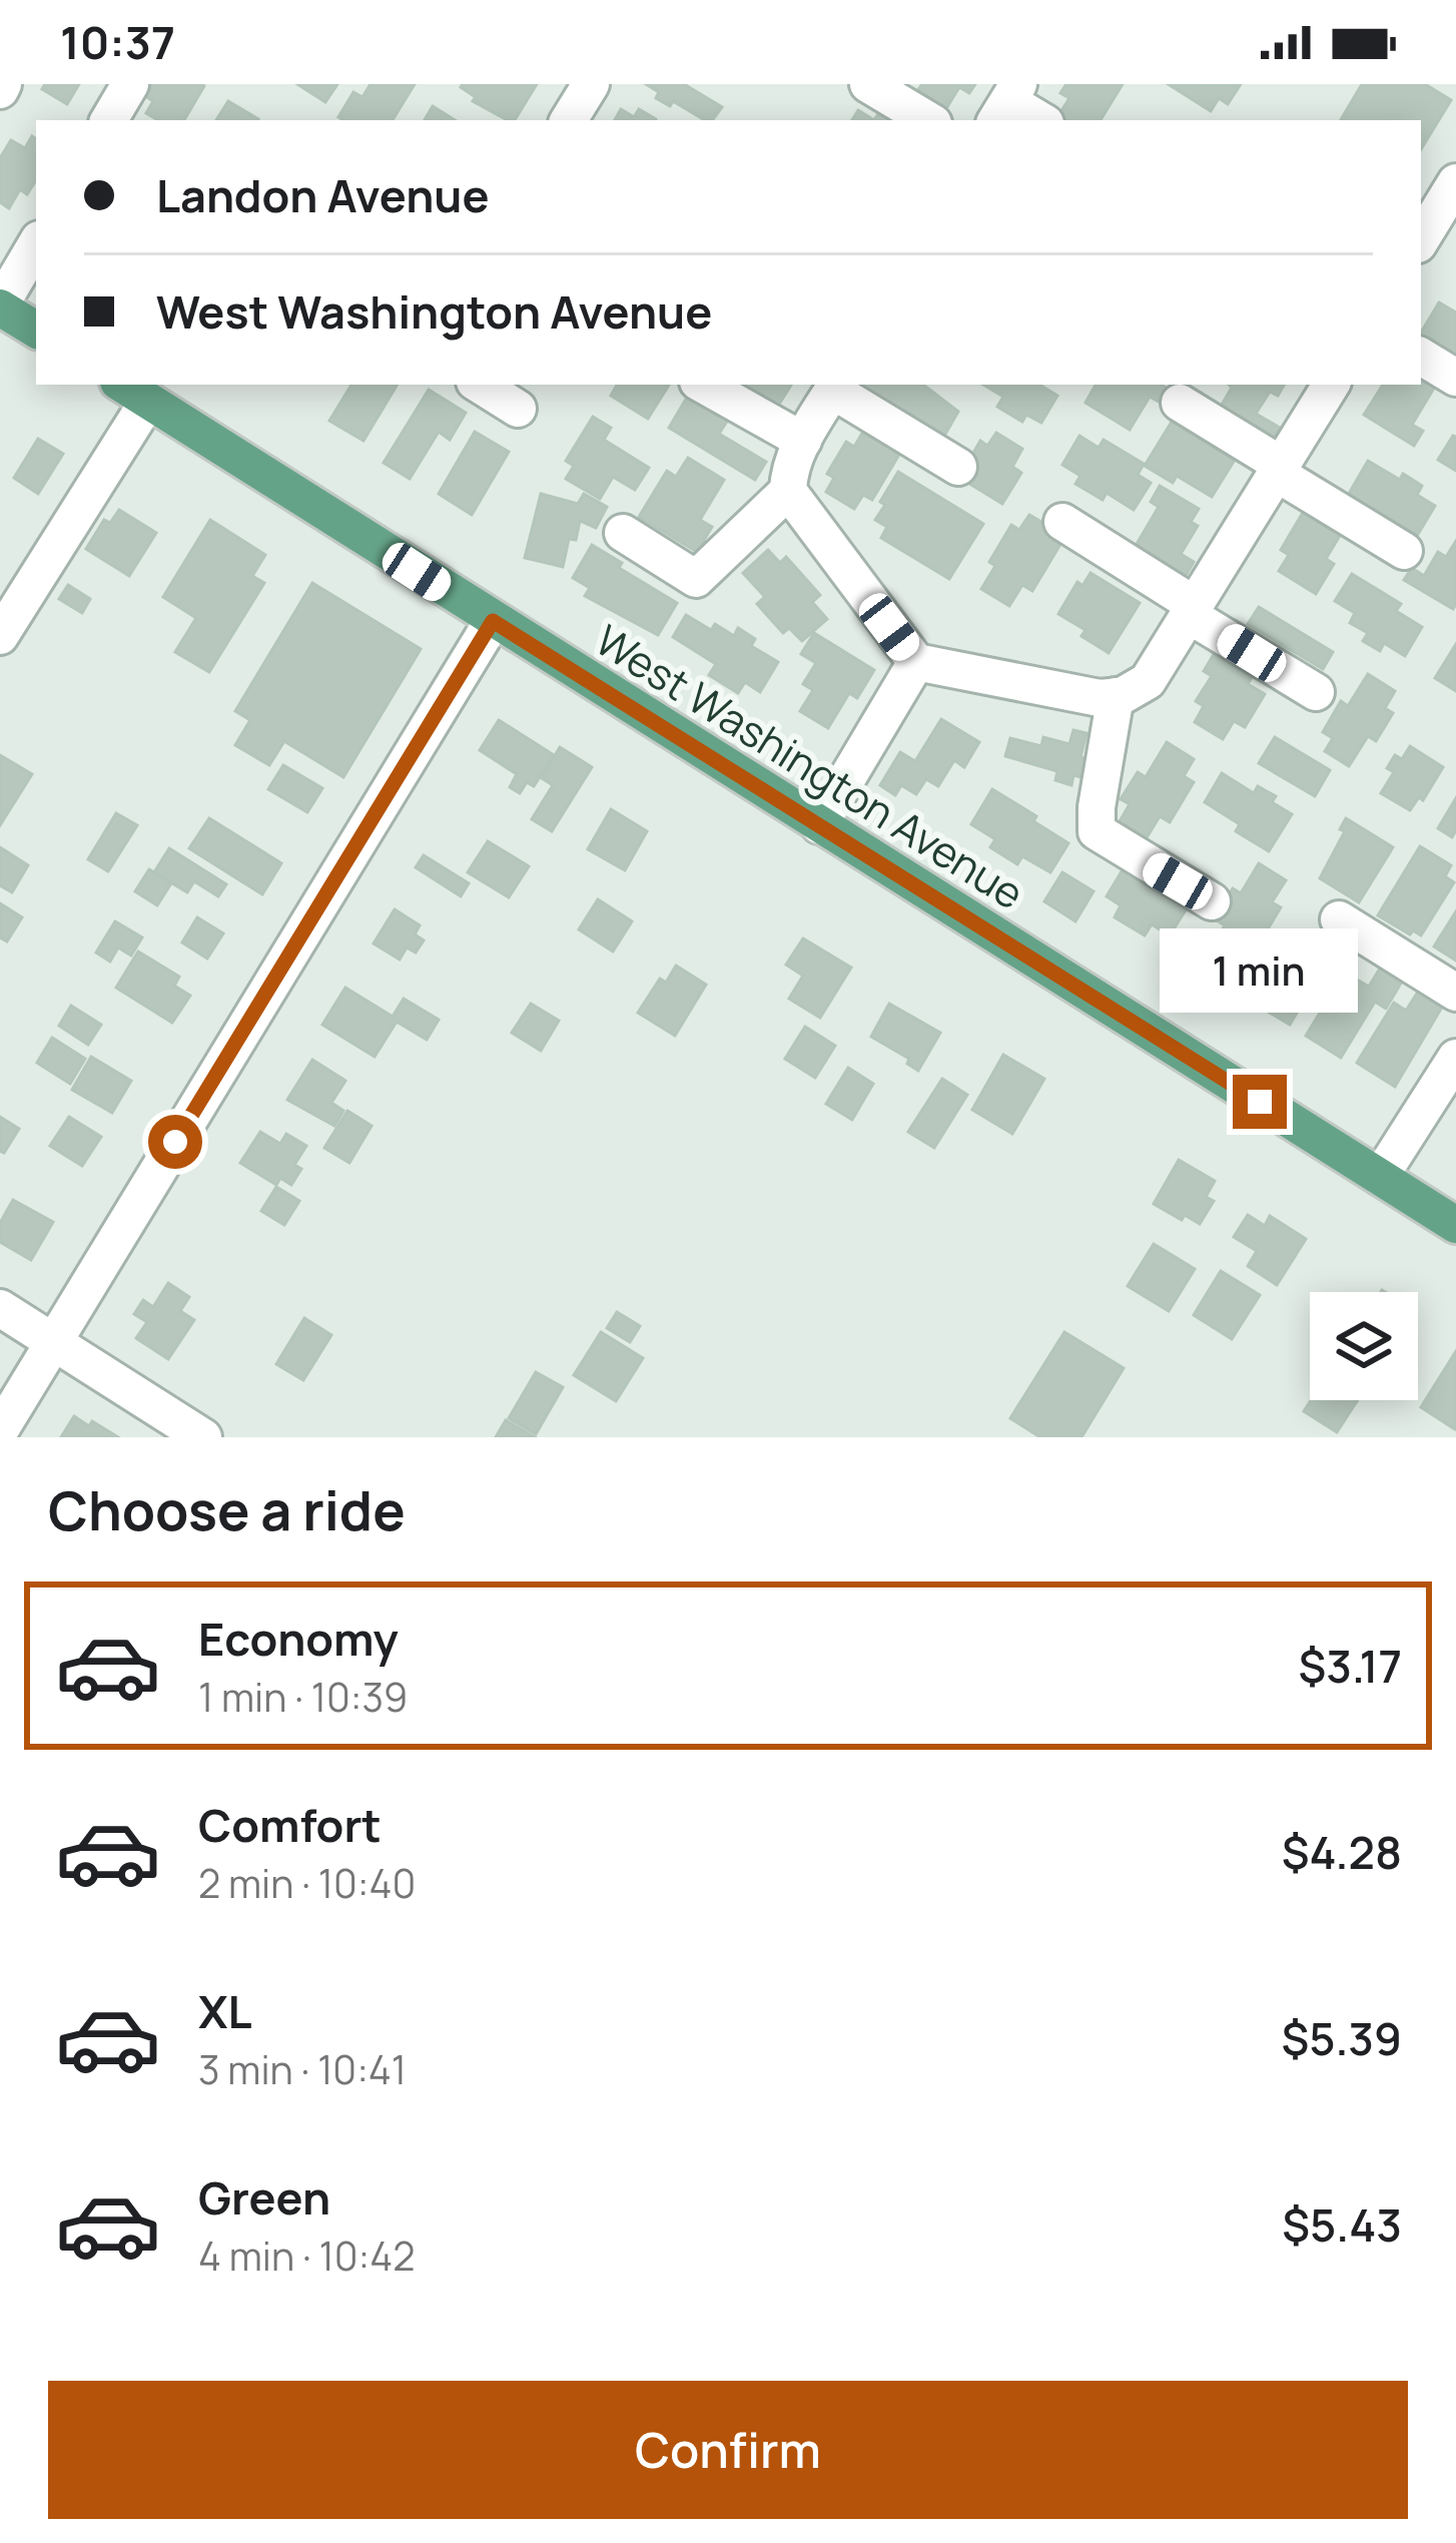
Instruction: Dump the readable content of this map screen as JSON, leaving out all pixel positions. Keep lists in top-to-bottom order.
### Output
{
  "streets": {
    "main road": ["West Washington Avenue"]
  },
  "page": {
    "status": "10:37",
    "banner": ["Landon Avenue", "West Washington Avenue"],
    "bubble": "1 min",
    "heading": "Choose a ride",
    "list": [
      {
        "name": "Economy",
        "note": "1 min · 10:39",
        "value": "$3.17"
      },
      {
        "name": "Comfort",
        "note": "2 min · 10:40",
        "value": "$4.28"
      },
      {
        "name": "XL",
        "note": "3 min · 10:41",
        "value": "$5.39"
      },
      {
        "name": "Green",
        "note": "4 min · 10:42",
        "value": "$5.43"
      }
    ],
    "buttons": "Confirm"
  }
}
